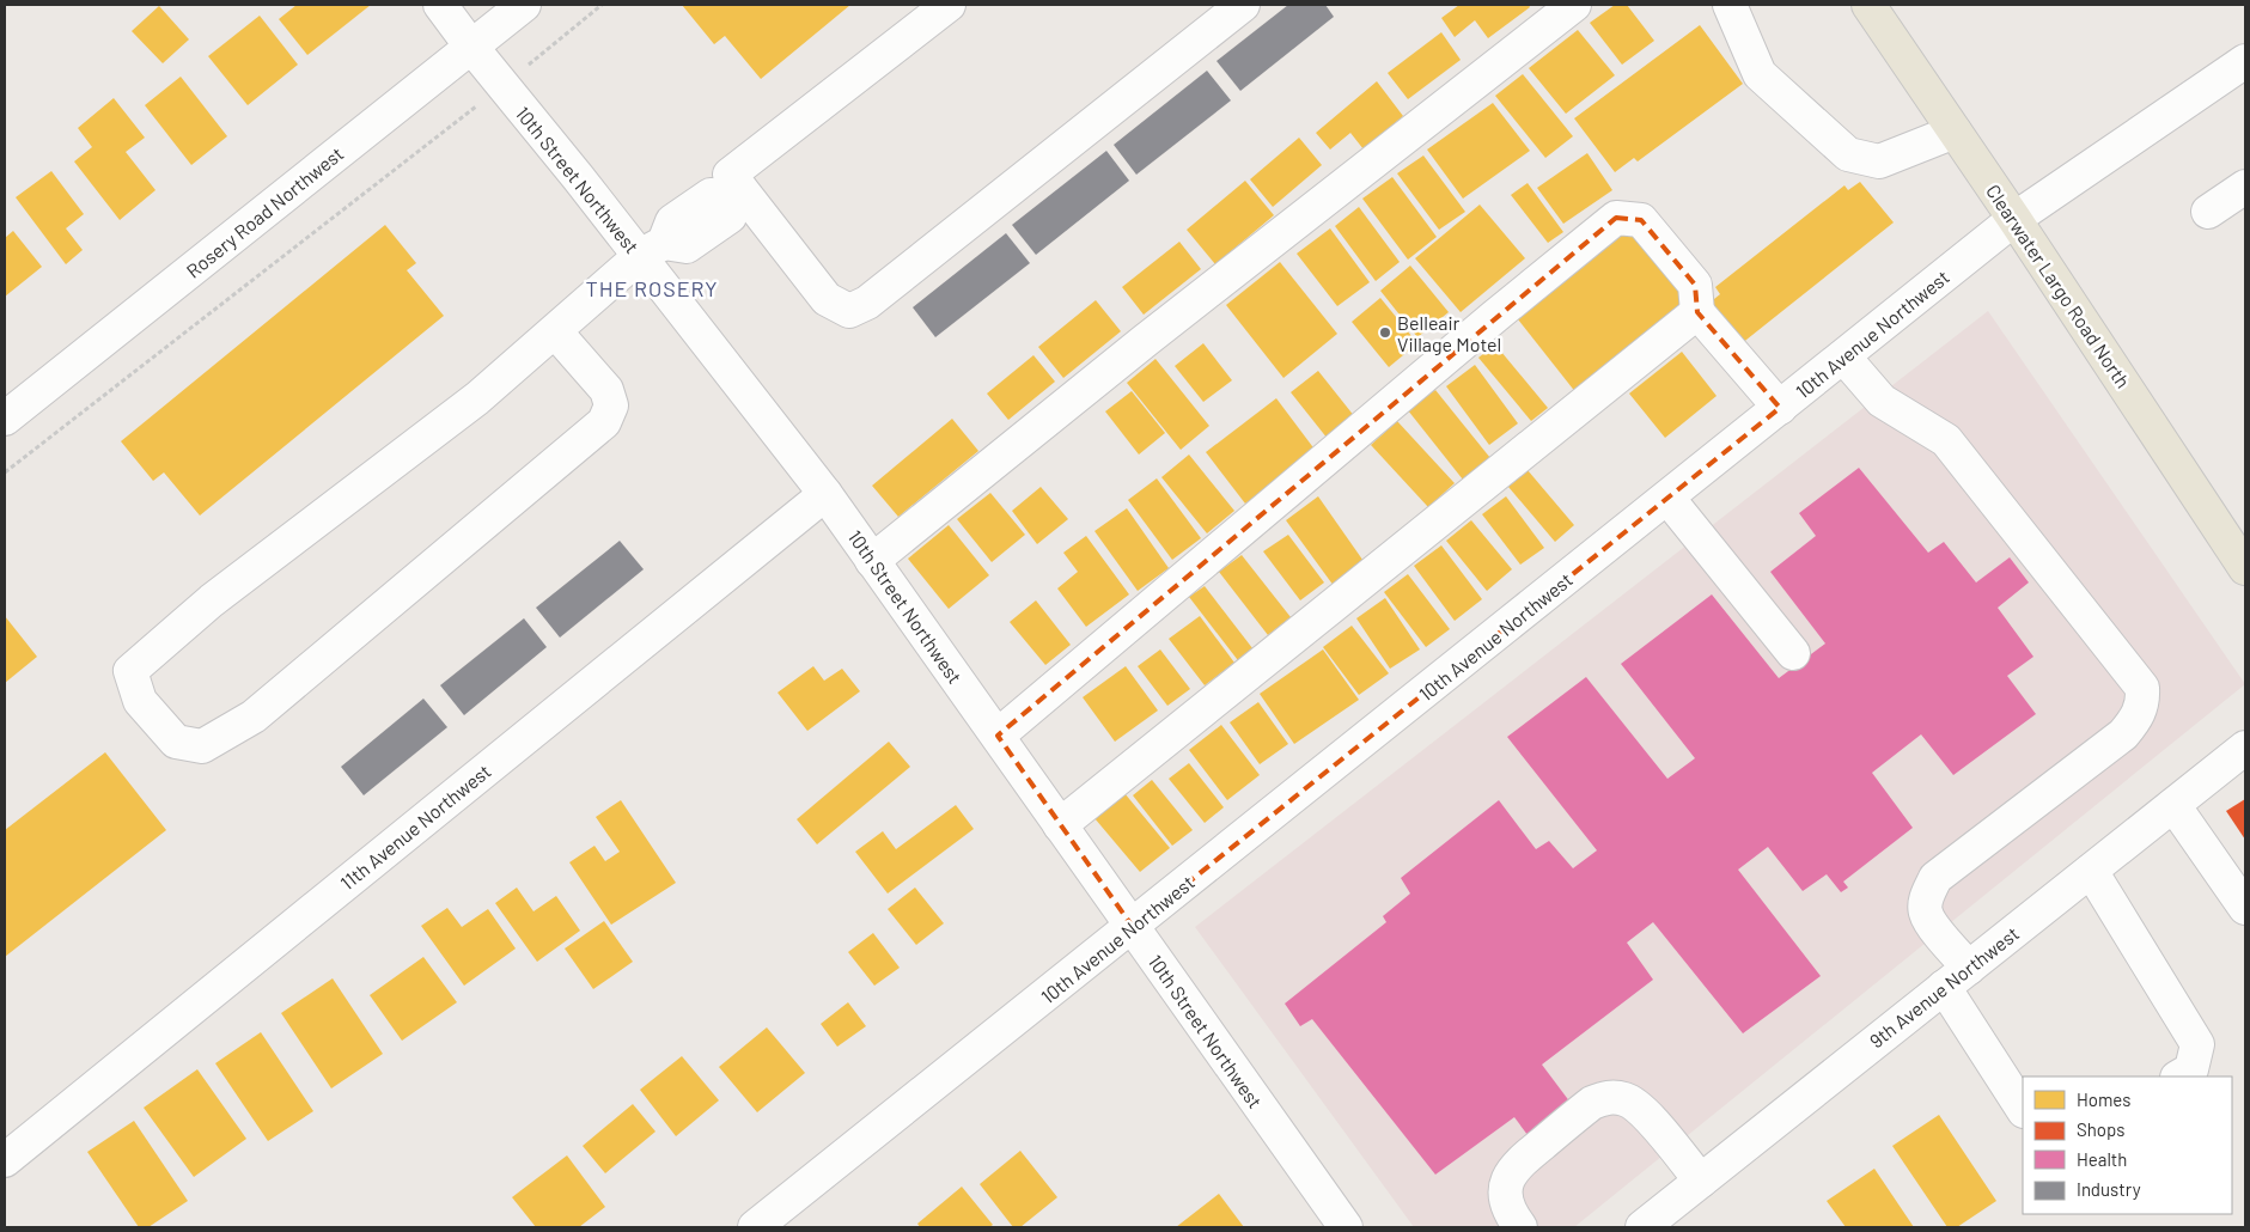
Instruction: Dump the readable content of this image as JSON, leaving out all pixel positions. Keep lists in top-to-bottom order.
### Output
{
  "streets": {
    "main road": ["Clearwater Largo Road North"],
    "street": [
      "10th Street Northwest",
      "Rosery Road Northwest",
      "10th Avenue Northwest",
      "11th Avenue Northwest",
      "9th Avenue Northwest"
    ]
  },
  "crossings": [
    ["10th Street Northwest", "Rosery Road Northwest"],
    ["10th Street Northwest", "10th Avenue Northwest"],
    ["10th Street Northwest", "11th Avenue Northwest"],
    ["Clearwater Largo Road North", "10th Avenue Northwest"]
  ],
  "districts": ["THE ROSERY"],
  "places": ["Belleair Village Motel"],
  "legend": [
    "Homes",
    "Shops",
    "Health",
    "Industry"
  ]
}
